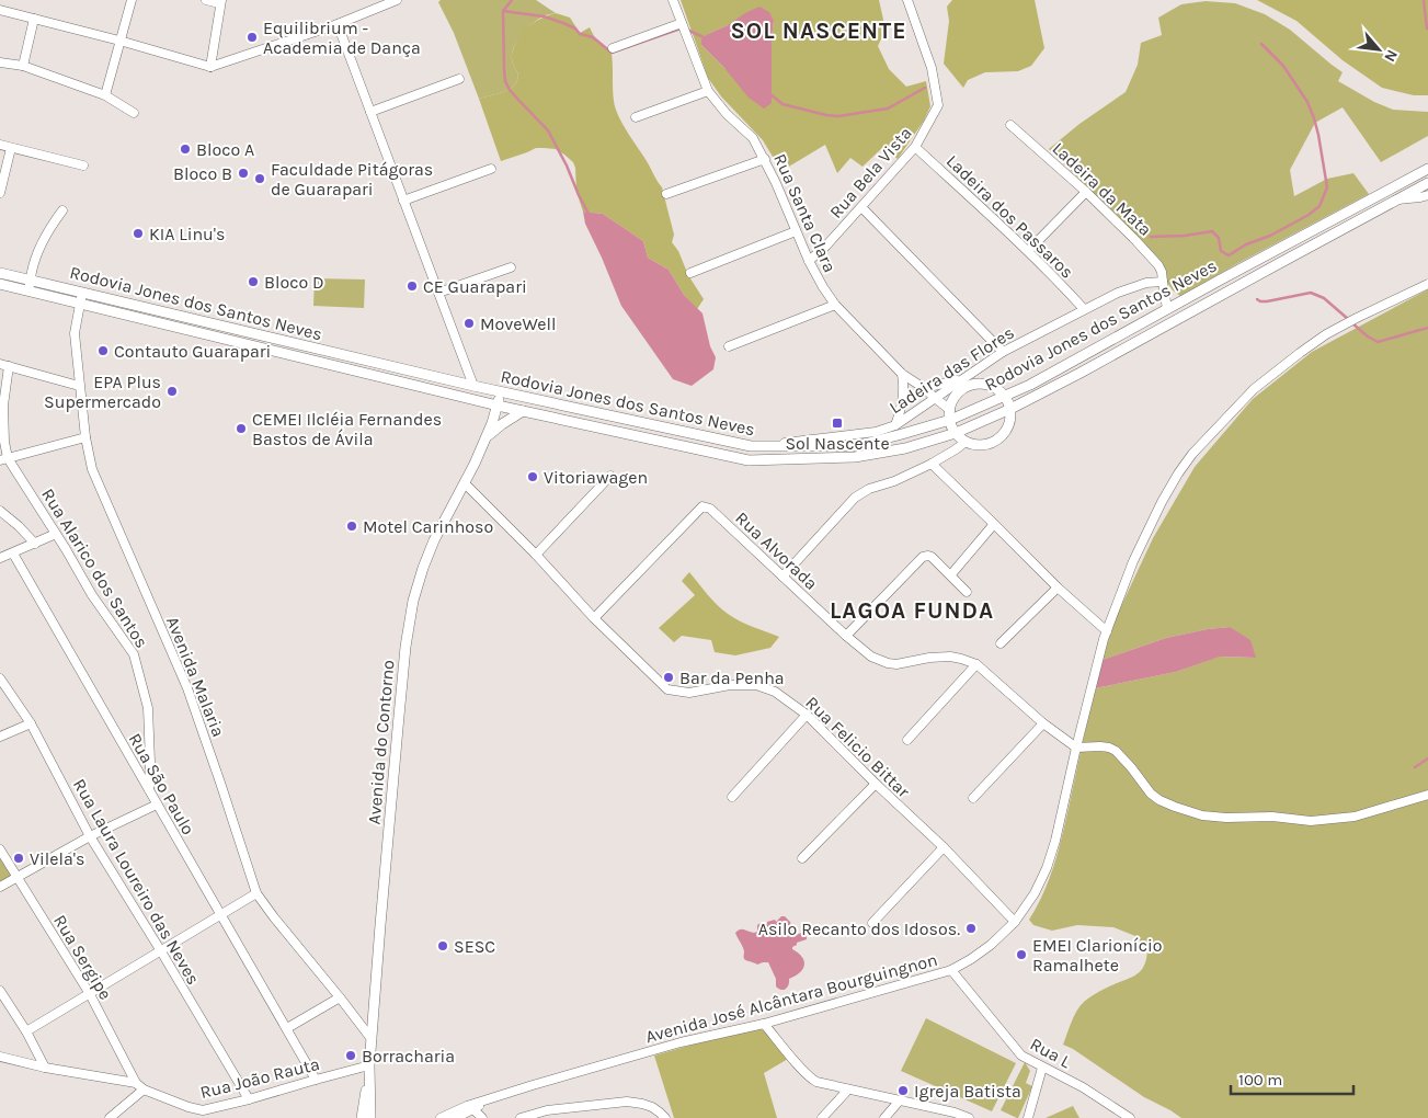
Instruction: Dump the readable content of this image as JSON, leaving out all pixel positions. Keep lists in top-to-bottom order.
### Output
{
  "streets": {
    "main road": ["Rodovia Jones dos Santos Neves", "Avenida do Contorno"],
    "street": [
      "Rua Bela Vista",
      "Ladeira da Mata",
      "Rua Santa Clara",
      "Ladeira dos Passaros",
      "Ladeira das Flores",
      "Rua Alvorada",
      "Rua Alarico dos Santos",
      "Avenida Malaria",
      "Rua Felicio Bittar",
      "Rua São Paulo",
      "Rua Laura Loureiro das Neves",
      "Rua Sergipe",
      "Avenida José Alcântara Bourguingnon",
      "Rua L",
      "Rua João Rauta"
    ]
  },
  "crossings": [
    ["Rua Bela Vista", "Rua Santa Clara"],
    ["Rua Bela Vista", "Ladeira dos Passaros"],
    ["Ladeira da Mata", "Ladeira das Flores"],
    ["Rua Santa Clara", "Rodovia Jones dos Santos Neves"],
    ["Rua Santa Clara", "Ladeira das Flores"],
    ["Ladeira dos Passaros", "Ladeira das Flores"],
    ["Rodovia Jones dos Santos Neves", "Ladeira das Flores"],
    ["Rodovia Jones dos Santos Neves", "Avenida Malaria"],
    ["Rodovia Jones dos Santos Neves", "Avenida do Contorno"],
    ["Rua Alvorada", "Rua Felicio Bittar"],
    ["Rua Alvorada", "Avenida José Alcântara Bourguingnon"],
    ["Rua Alarico dos Santos", "Rua São Paulo"],
    ["Avenida Malaria", "Avenida do Contorno"],
    ["Avenida do Contorno", "Rua Felicio Bittar"],
    ["Avenida do Contorno", "Rua João Rauta"],
    ["Rua Felicio Bittar", "Avenida José Alcântara Bourguingnon"],
    ["Rua São Paulo", "Rua João Rauta"],
    ["Rua Laura Loureiro das Neves", "Rua João Rauta"],
    ["Rua Sergipe", "Rua João Rauta"],
    ["Avenida José Alcântara Bourguingnon", "Rua L"]
  ],
  "districts": ["SOL NASCENTE", "LAGOA FUNDA"],
  "places": {
    "other": [
      "Equilibrium - Academia de Dança",
      "Bloco A",
      "Bloco B",
      "Faculdade Pitágoras de Guarapari",
      "KIA Linu's",
      "Bloco D",
      "CE Guarapari",
      "MoveWell",
      "Contauto Guarapari",
      "EPA Plus Supermercado",
      "CEMEI Ilcléia Fernandes Bastos de Ávila",
      "Vitoriawagen",
      "Motel Carinhoso",
      "Bar da Penha",
      "Vilela's",
      "Asilo Recanto dos Idosos.",
      "SESC",
      "EMEI Clarionício Ramalhete",
      "Borracharia",
      "Igreja Batista"
    ],
    "transit": ["Sol Nascente"]
  },
  "scale_bar": "100 m",
  "north": "bottom right"
}
